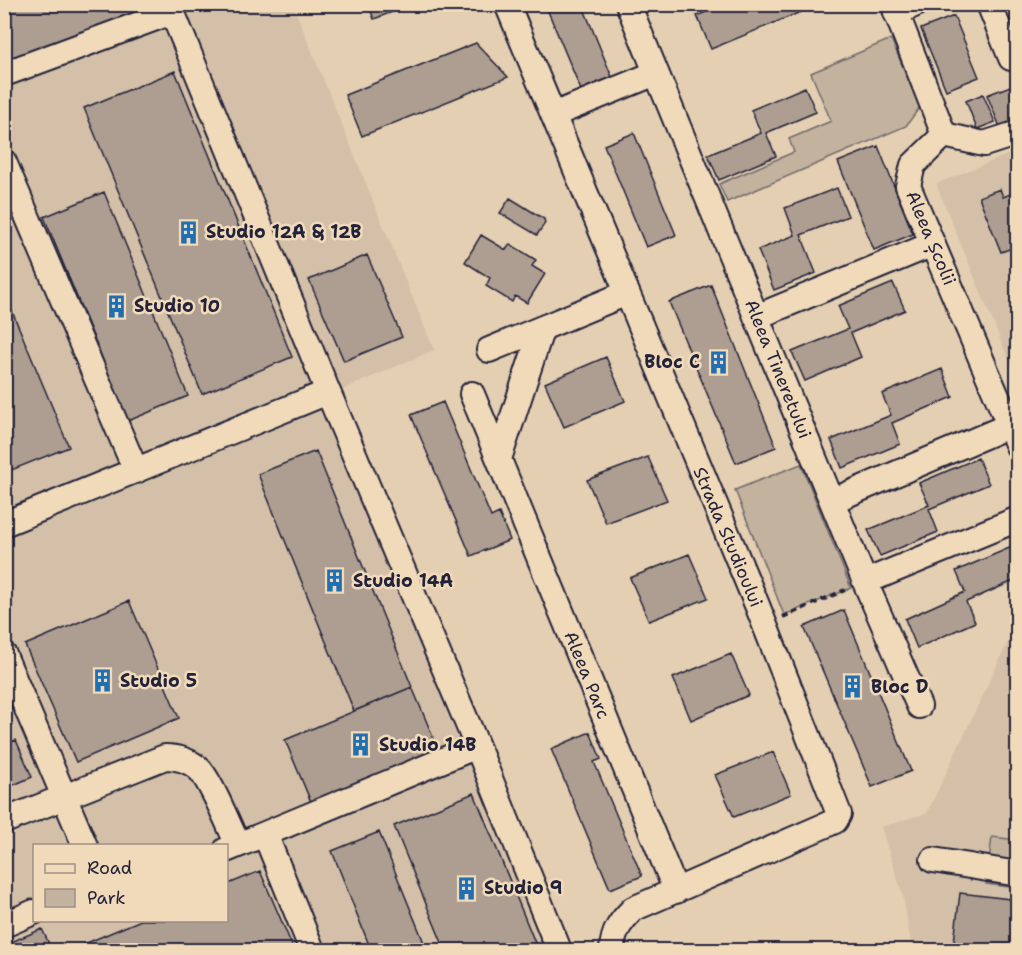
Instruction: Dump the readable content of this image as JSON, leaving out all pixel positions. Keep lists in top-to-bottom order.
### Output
{
  "streets": {
    "street": [
      "Aleea Școlii",
      "Aleea Tineretului",
      "Strada Studioului",
      "Aleea Parc"
    ]
  },
  "crossings": [
    ["Strada Studioului", "Aleea Parc"]
  ],
  "places": {
    "building": [
      "Studio 12A & 12B",
      "Studio 10",
      "Bloc C",
      "Studio 14A",
      "Studio 5",
      "Bloc D",
      "Studio 14B",
      "Studio 9"
    ]
  },
  "legend": ["Road", "Park"]
}
